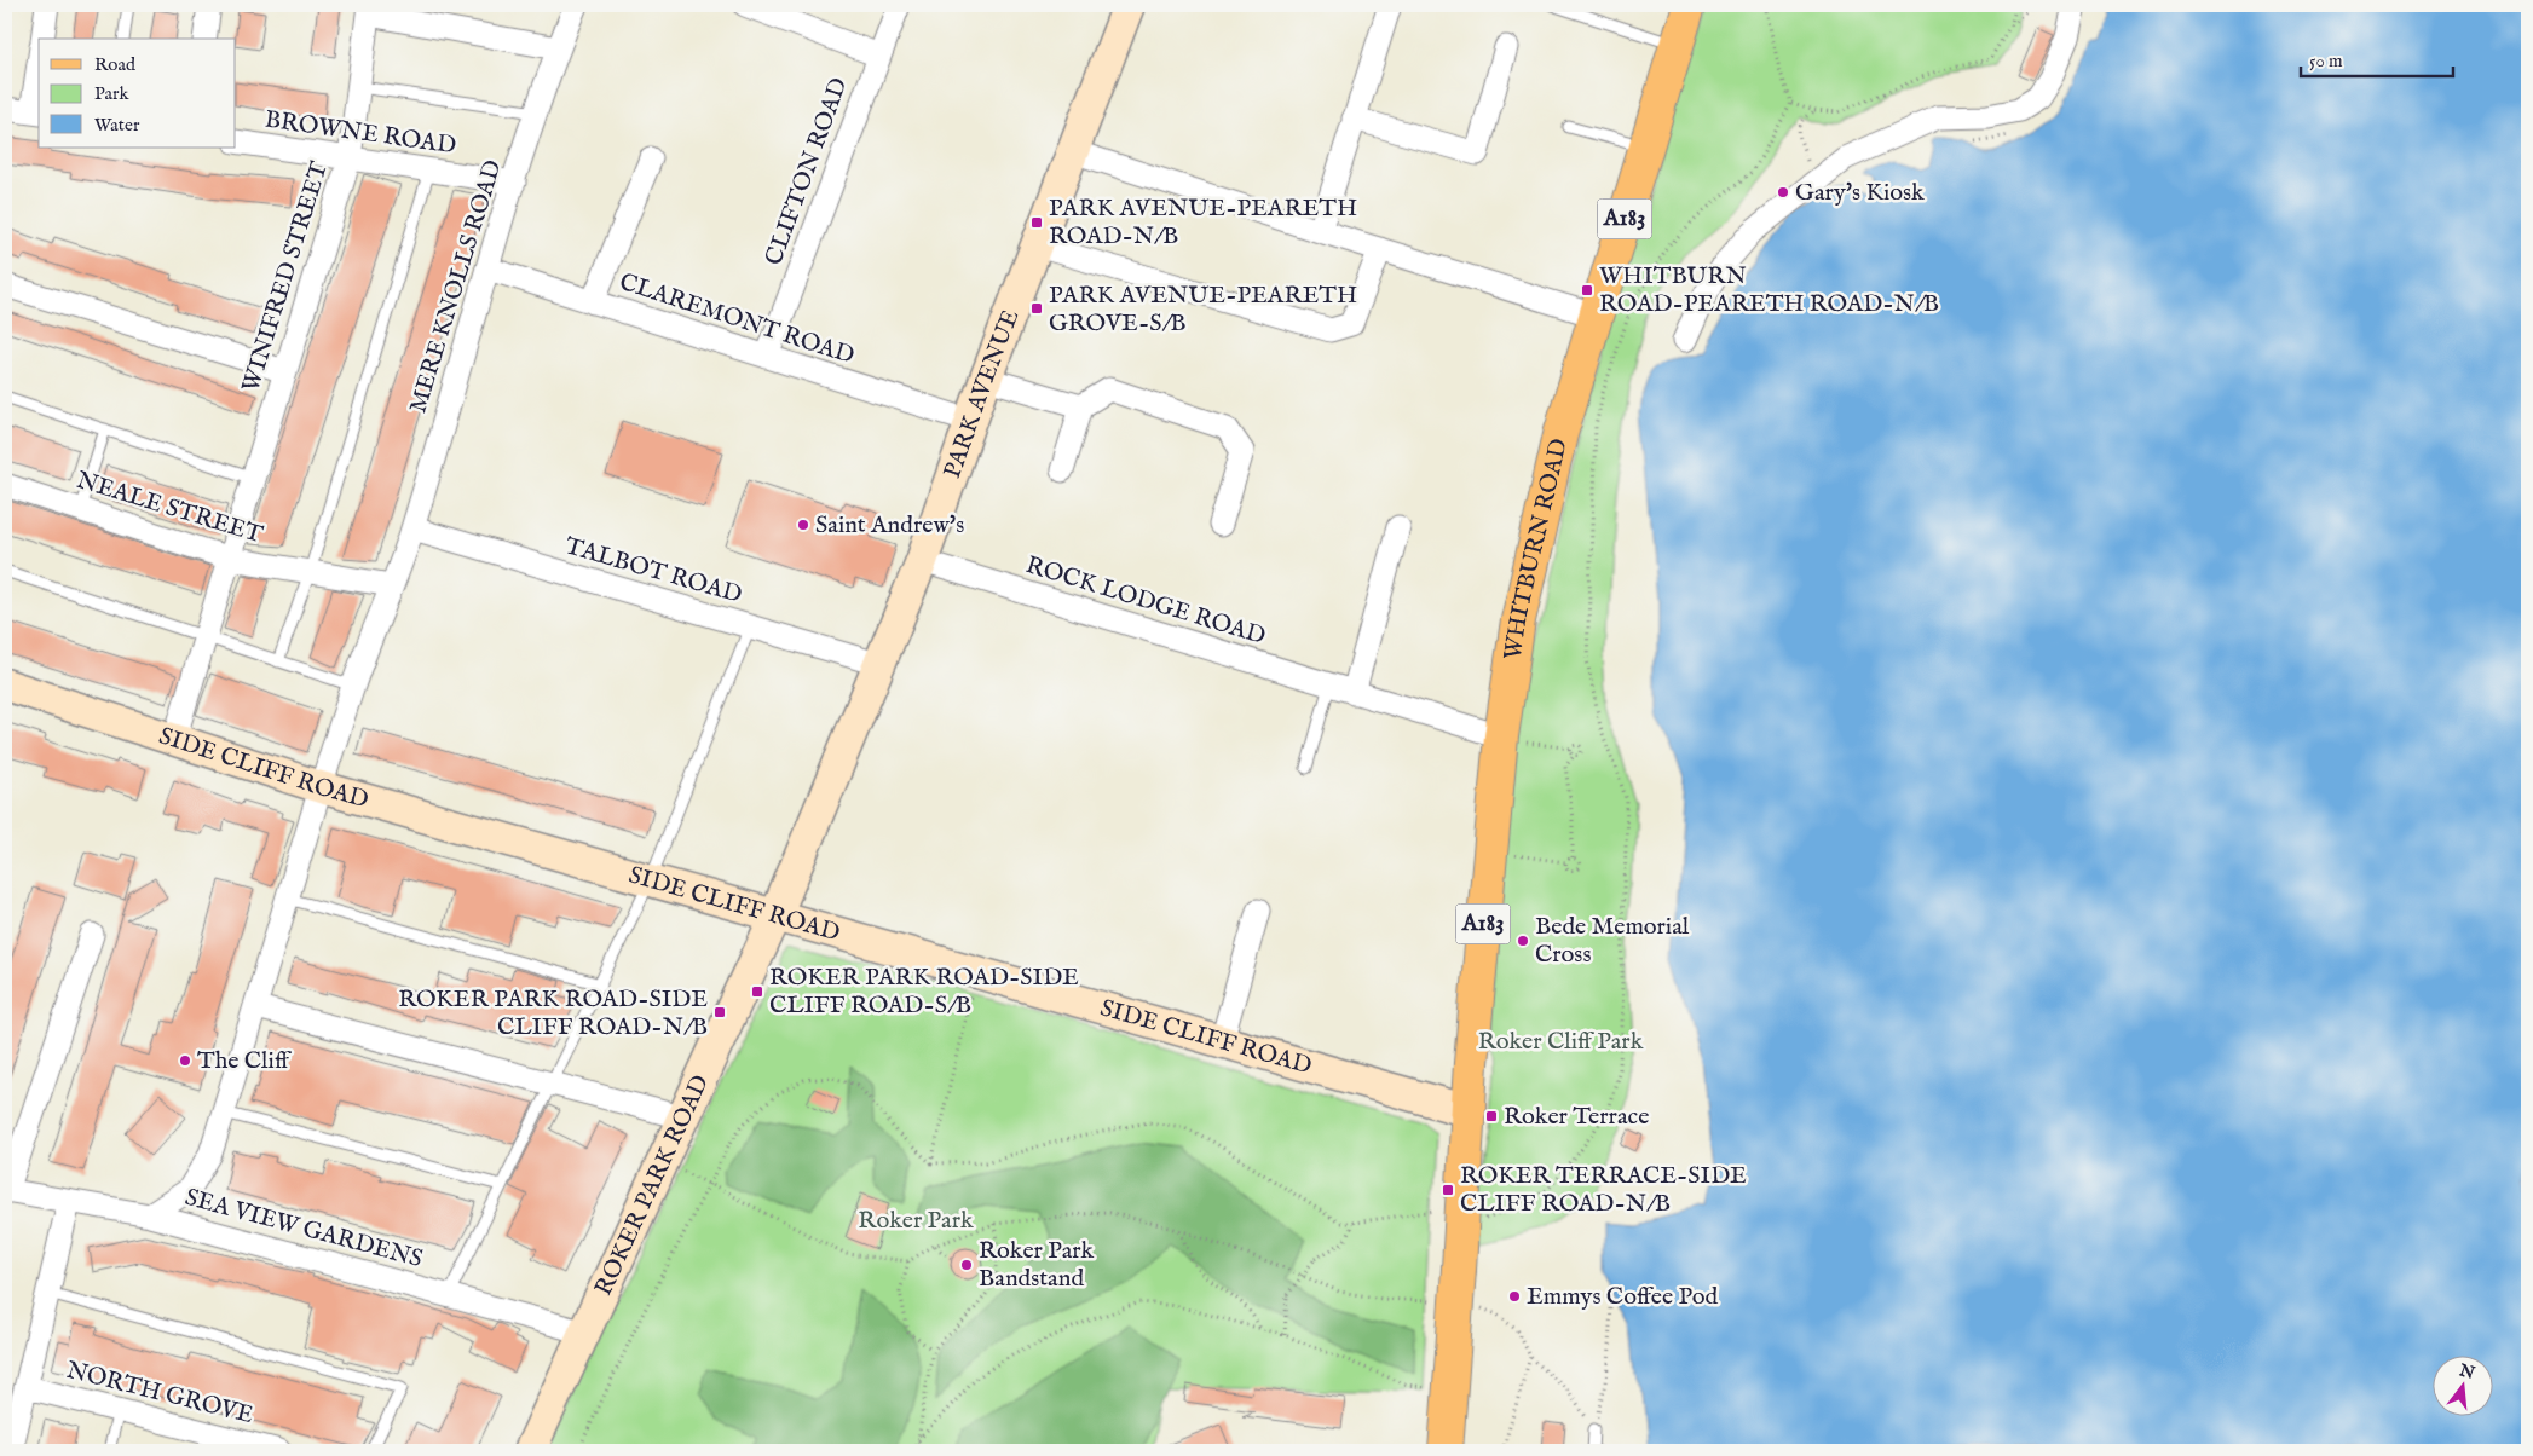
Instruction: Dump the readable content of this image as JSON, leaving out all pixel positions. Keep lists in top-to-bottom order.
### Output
{
  "streets": {
    "main road": ["A183", "WHITBURN ROAD"],
    "street": [
      "BROWNE ROAD",
      "CLIFTON ROAD",
      "WINIFRED STREET",
      "MERE KNOLLS ROAD",
      "CLAREMONT ROAD",
      "PARK AVENUE",
      "NEALE STREET",
      "TALBOT ROAD",
      "ROCK LODGE ROAD",
      "SIDE CLIFF ROAD",
      "ROKER PARK ROAD",
      "SEA VIEW GARDENS",
      "NORTH GROVE"
    ]
  },
  "crossings": [
    ["BROWNE ROAD", "WINIFRED STREET"],
    ["BROWNE ROAD", "MERE KNOLLS ROAD"],
    ["CLIFTON ROAD", "CLAREMONT ROAD"],
    ["A183", "WHITBURN ROAD"],
    ["A183", "SIDE CLIFF ROAD"],
    ["WINIFRED STREET", "NEALE STREET"],
    ["WINIFRED STREET", "SIDE CLIFF ROAD"],
    ["MERE KNOLLS ROAD", "CLAREMONT ROAD"],
    ["MERE KNOLLS ROAD", "NEALE STREET"],
    ["MERE KNOLLS ROAD", "TALBOT ROAD"],
    ["CLAREMONT ROAD", "PARK AVENUE"],
    ["PARK AVENUE", "TALBOT ROAD"],
    ["PARK AVENUE", "ROCK LODGE ROAD"],
    ["PARK AVENUE", "SIDE CLIFF ROAD"],
    ["PARK AVENUE", "ROKER PARK ROAD"],
    ["WHITBURN ROAD", "ROCK LODGE ROAD"],
    ["WHITBURN ROAD", "SIDE CLIFF ROAD"],
    ["SIDE CLIFF ROAD", "ROKER PARK ROAD"],
    ["ROKER PARK ROAD", "SEA VIEW GARDENS"]
  ],
  "parks": ["Roker Cliff Park", "Roker Park"],
  "places": {
    "other": [
      "Gary's Kiosk",
      "Saint Andrew's",
      "Bede Memorial Cross",
      "The Cliff",
      "Roker Park Bandstand",
      "Emmys Coffee Pod"
    ],
    "transit": [
      "PARK AVENUE-PEARETH ROAD-N/B",
      "WHITBURN ROAD-PEARETH ROAD-N/B",
      "PARK AVENUE-PEARETH GROVE-S/B",
      "ROKER PARK ROAD-SIDE CLIFF ROAD-S/B",
      "ROKER PARK ROAD-SIDE CLIFF ROAD-N/B",
      "Roker Terrace",
      "ROKER TERRACE-SIDE CLIFF ROAD-N/B"
    ]
  },
  "legend": ["Road", "Park", "Water"],
  "scale_bar": "50 m",
  "north": "top"
}
